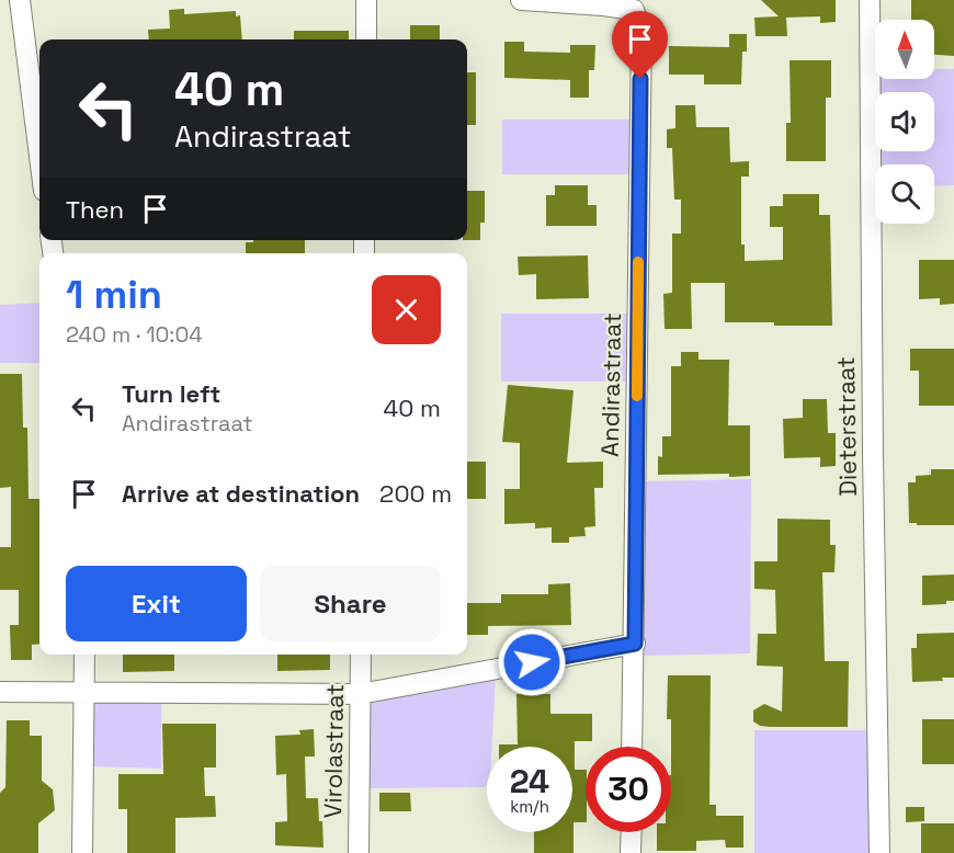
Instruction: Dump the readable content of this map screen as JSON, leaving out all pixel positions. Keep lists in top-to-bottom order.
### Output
{
  "streets": {
    "street": ["Andirastraat", "Dieterstraat", "Virolastraat"]
  },
  "north": "top",
  "page": {
    "turn": ["40 m", "Andirastraat"],
    "then": "Then",
    "heading": ["1 min", "240 m · 10:04"],
    "list": [
      {
        "name": "Turn left",
        "note": "Andirastraat",
        "value": "40 m"
      },
      {
        "name": "Arrive at destination",
        "value": "200 m"
      }
    ],
    "buttons": ["Exit", "Share"],
    "speed": "24 km/h",
    "limit": "30"
  }
}
